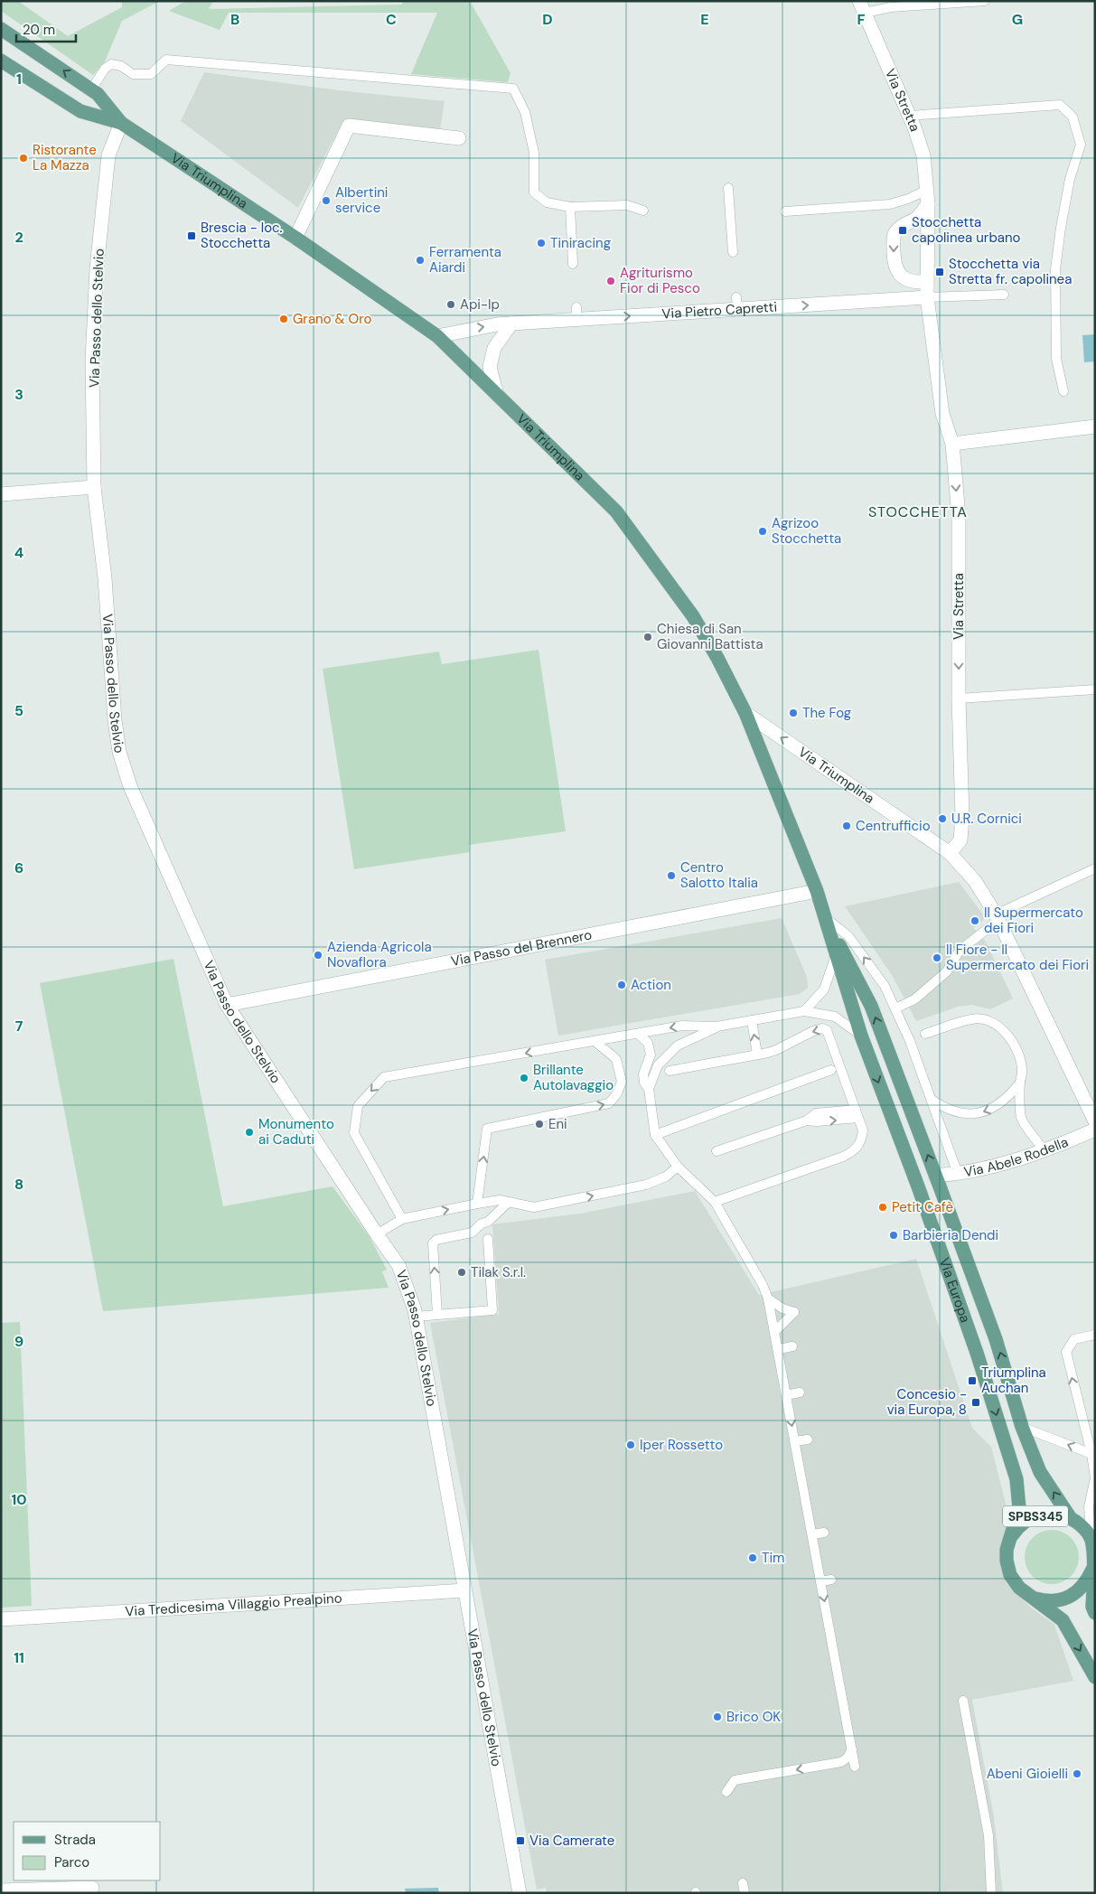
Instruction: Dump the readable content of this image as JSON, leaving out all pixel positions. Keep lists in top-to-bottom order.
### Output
{
  "streets": {
    "main road": ["Via Triumplina", "Via Europa", "SPBS345"],
    "street": [
      "Via Stretta",
      "Via Pietro Capretti",
      "Via Passo dello Stelvio",
      "Via Passo del Brennero",
      "Via Abele Rodella",
      "Via Tredicesima Villaggio Prealpino"
    ]
  },
  "crossings": [
    ["Via Stretta", "Via Triumplina"],
    ["Via Stretta", "Via Pietro Capretti"],
    ["Via Triumplina", "Via Pietro Capretti"],
    ["Via Triumplina", "Via Passo dello Stelvio"],
    ["Via Triumplina", "Via Passo del Brennero"],
    ["Via Triumplina", "Via Europa"],
    ["Via Passo dello Stelvio", "Via Passo del Brennero"],
    ["Via Passo dello Stelvio", "Via Tredicesima Villaggio Prealpino"],
    ["Via Passo del Brennero", "Via Europa"],
    ["Via Abele Rodella", "Via Europa"],
    ["Via Europa", "SPBS345"]
  ],
  "one_way": ["Via Pietro Capretti"],
  "districts": ["STOCCHETTA"],
  "places": {
    "other": [
      "Ristorante La Mazza",
      "Albertini service",
      "Tiniracing",
      "Ferramenta Aiardi",
      "Agriturismo Fior di Pesco",
      "Api-Ip",
      "Grano & Oro",
      "Agrizoo Stocchetta",
      "Chiesa di San Giovanni Battista",
      "The Fog",
      "U.R. Cornici",
      "Centrufficio",
      "Centro Salotto Italia",
      "Il Supermercato dei Fiori",
      "Azienda Agricola Novaflora",
      "Il Fiore - Il Supermercato dei Fiori",
      "Action",
      "Brillante Autolavaggio",
      "Eni",
      "Monumento ai Caduti",
      "Petit Cafè",
      "Barbieria Dendi",
      "Tilak S.r.l.",
      "Iper Rossetto",
      "Tim",
      "Brico OK",
      "Abeni Gioielli"
    ],
    "transit": [
      "Stocchetta capolinea urbano",
      "Brescia - loc. Stocchetta",
      "Stocchetta via Stretta fr. capolinea",
      "Triumplina Auchan",
      "Concesio - via Europa, 8",
      "Via Camerate"
    ]
  },
  "legend": ["Strada", "Parco"],
  "scale_bar": "20 m",
  "grid": {
    "columns": [
      "B",
      "C",
      "D",
      "E",
      "F",
      "G"
    ],
    "rows": [
      "1",
      "2",
      "3",
      "4",
      "5",
      "6",
      "7",
      "8",
      "9",
      "10",
      "11"
    ]
  }
}
